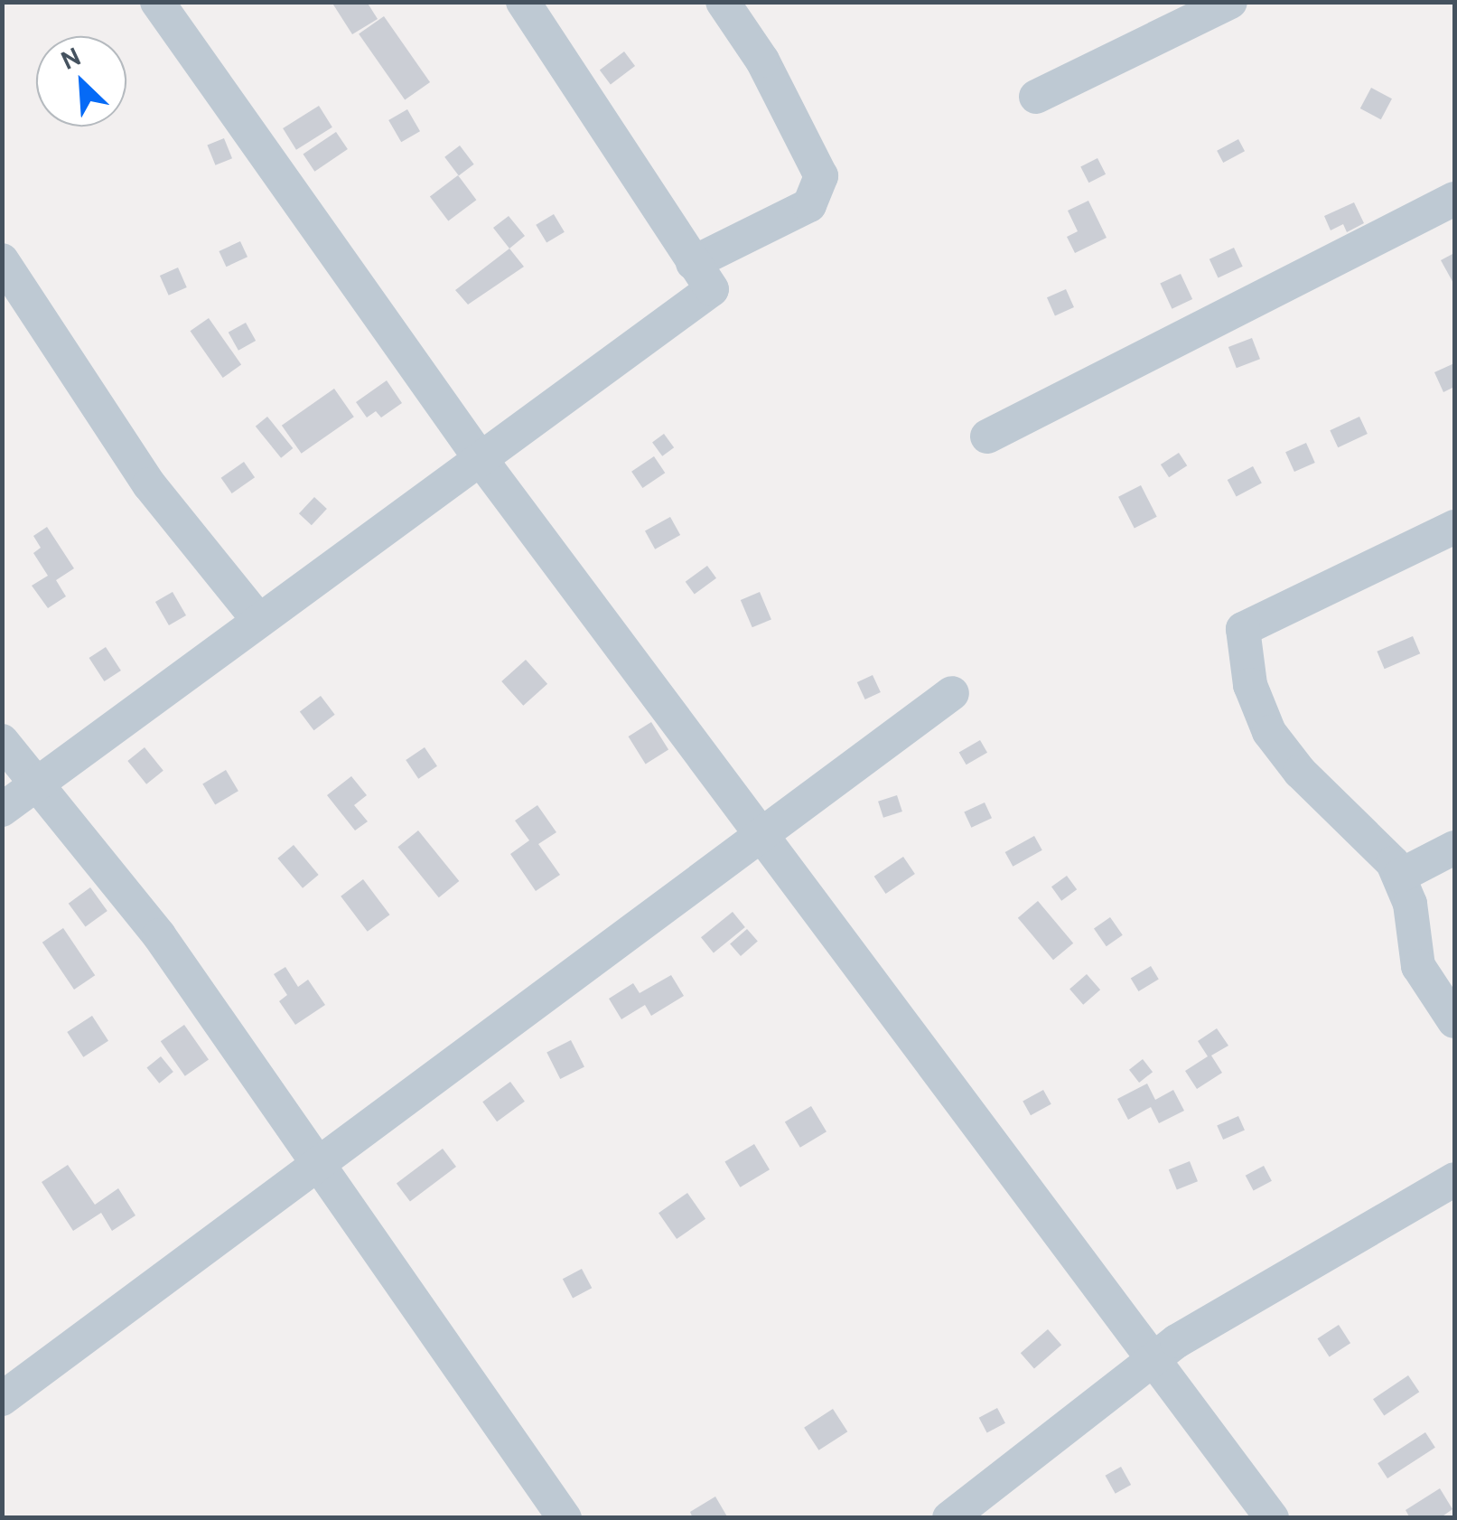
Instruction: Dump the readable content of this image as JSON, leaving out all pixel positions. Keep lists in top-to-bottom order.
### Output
{
  "north": "top left"
}
